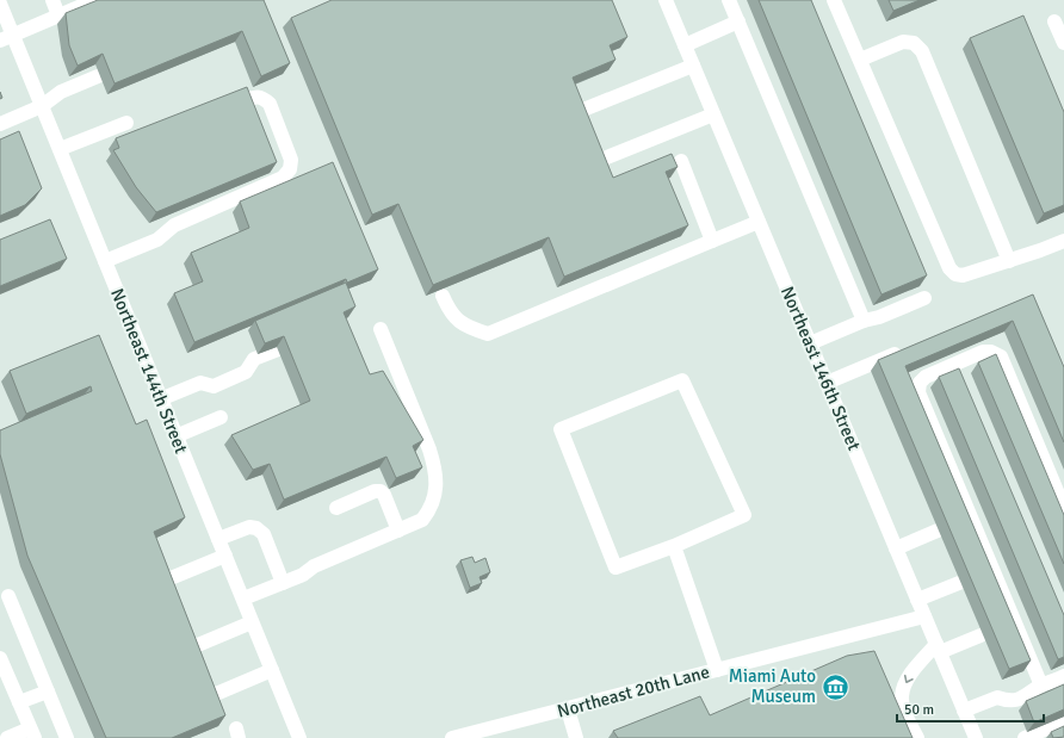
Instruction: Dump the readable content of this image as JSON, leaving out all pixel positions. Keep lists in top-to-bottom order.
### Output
{
  "streets": {
    "street": ["Northeast 146th Street", "Northeast 144th Street", "Northeast 20th Lane"]
  },
  "crossings": [
    ["Northeast 146th Street", "Northeast 20th Lane"]
  ],
  "places": {
    "museum": ["Miami Auto Museum"]
  },
  "scale_bar": "50 m"
}
